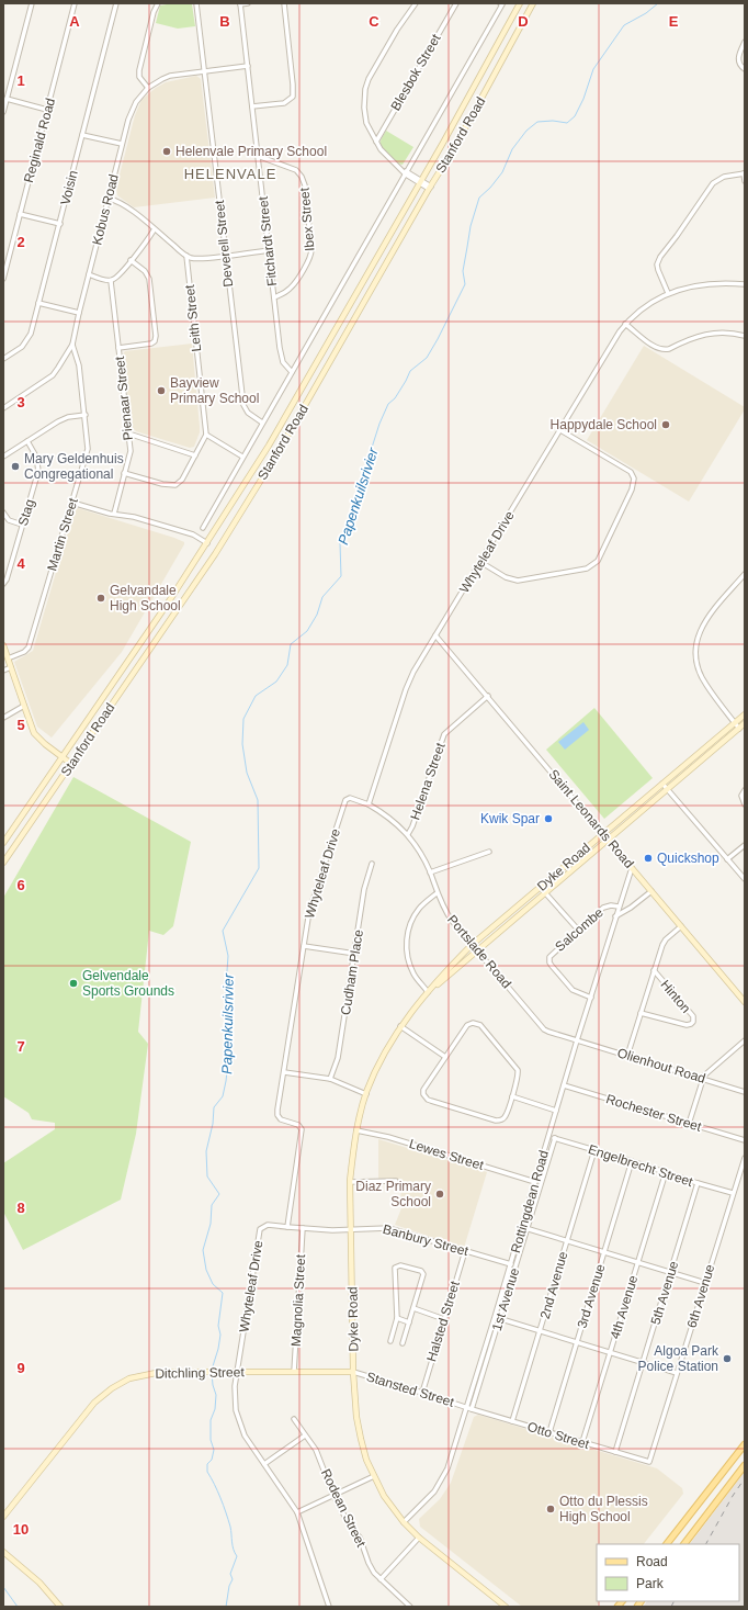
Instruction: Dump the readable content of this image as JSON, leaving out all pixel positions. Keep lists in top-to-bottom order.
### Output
{
  "streets": {
    "street": [
      "Blesbok Street",
      "Stanford Road",
      "Reginald Road",
      "Voisin",
      "Kobus Road",
      "Ibex Street",
      "Fitchardt Street",
      "Deverell Street",
      "Leith Street",
      "Pienaar Street",
      "Stag",
      "Martin Street",
      "Whyteleaf Drive",
      "Helena Street",
      "Saint Leonards Road",
      "Dyke Road",
      "Salcombe",
      "Portslade Road",
      "Cudham Place",
      "Hinton",
      "Olienhout Road",
      "Rochester Street",
      "Lewes Street",
      "Engelbrecht Street",
      "Rottingdean Road",
      "Banbury Street",
      "2nd Avenue",
      "5th Avenue",
      "3rd Avenue",
      "6th Avenue",
      "1st Avenue",
      "Magnolia Street",
      "4th Avenue",
      "Halsted Street",
      "Ditchling Street",
      "Stansted Street",
      "Otto Street",
      "Rodean Street"
    ]
  },
  "crossings": [
    ["Stanford Road", "Fitchardt Street"],
    ["Stanford Road", "Deverell Street"],
    ["Kobus Road", "Fitchardt Street"],
    ["Kobus Road", "Deverell Street"],
    ["Kobus Road", "Martin Street"],
    ["Ibex Street", "Fitchardt Street"],
    ["Whyteleaf Drive", "Saint Leonards Road"],
    ["Whyteleaf Drive", "Portslade Road"],
    ["Whyteleaf Drive", "Banbury Street"],
    ["Whyteleaf Drive", "Ditchling Street"],
    ["Helena Street", "Saint Leonards Road"],
    ["Helena Street", "Portslade Road"],
    ["Saint Leonards Road", "Dyke Road"],
    ["Saint Leonards Road", "Rottingdean Road"],
    ["Dyke Road", "Portslade Road"],
    ["Dyke Road", "Lewes Street"],
    ["Dyke Road", "Rottingdean Road"],
    ["Dyke Road", "Banbury Street"],
    ["Dyke Road", "Ditchling Street"],
    ["Dyke Road", "Stansted Street"],
    ["Salcombe", "Rottingdean Road"],
    ["Portslade Road", "Olienhout Road"],
    ["Portslade Road", "Rottingdean Road"],
    ["Olienhout Road", "Rottingdean Road"],
    ["Rochester Street", "Rottingdean Road"],
    ["Lewes Street", "Rottingdean Road"],
    ["Engelbrecht Street", "Rottingdean Road"],
    ["Engelbrecht Street", "2nd Avenue"],
    ["Engelbrecht Street", "5th Avenue"],
    ["Engelbrecht Street", "3rd Avenue"],
    ["Engelbrecht Street", "6th Avenue"],
    ["Engelbrecht Street", "1st Avenue"],
    ["Engelbrecht Street", "4th Avenue"],
    ["Rottingdean Road", "Banbury Street"],
    ["Rottingdean Road", "1st Avenue"],
    ["Rottingdean Road", "Stansted Street"],
    ["Rottingdean Road", "Otto Street"],
    ["Banbury Street", "Magnolia Street"],
    ["Banbury Street", "Halsted Street"],
    ["2nd Avenue", "Otto Street"],
    ["5th Avenue", "Otto Street"],
    ["3rd Avenue", "Otto Street"],
    ["6th Avenue", "Otto Street"],
    ["1st Avenue", "Otto Street"],
    ["Magnolia Street", "Ditchling Street"],
    ["4th Avenue", "Otto Street"],
    ["Halsted Street", "Stansted Street"],
    ["Ditchling Street", "Stansted Street"],
    ["Stansted Street", "Otto Street"]
  ],
  "districts": ["HELENVALE"],
  "water": ["Papenkuilsrivier"],
  "places": [
    "Helenvale Primary School",
    "Bayview Primary School",
    "Happydale School",
    "Mary Geldenhuis Congregational",
    "Gelvandale High School",
    "Kwik Spar",
    "Quickshop",
    "Gelvendale Sports Grounds",
    "Diaz Primary School",
    "Algoa Park Police Station",
    "Otto du Plessis High School"
  ],
  "legend": ["Road", "Park"],
  "grid": {
    "columns": [
      "A",
      "B",
      "C",
      "D",
      "E"
    ],
    "rows": [
      "1",
      "2",
      "3",
      "4",
      "5",
      "6",
      "7",
      "8",
      "9",
      "10"
    ]
  }
}
